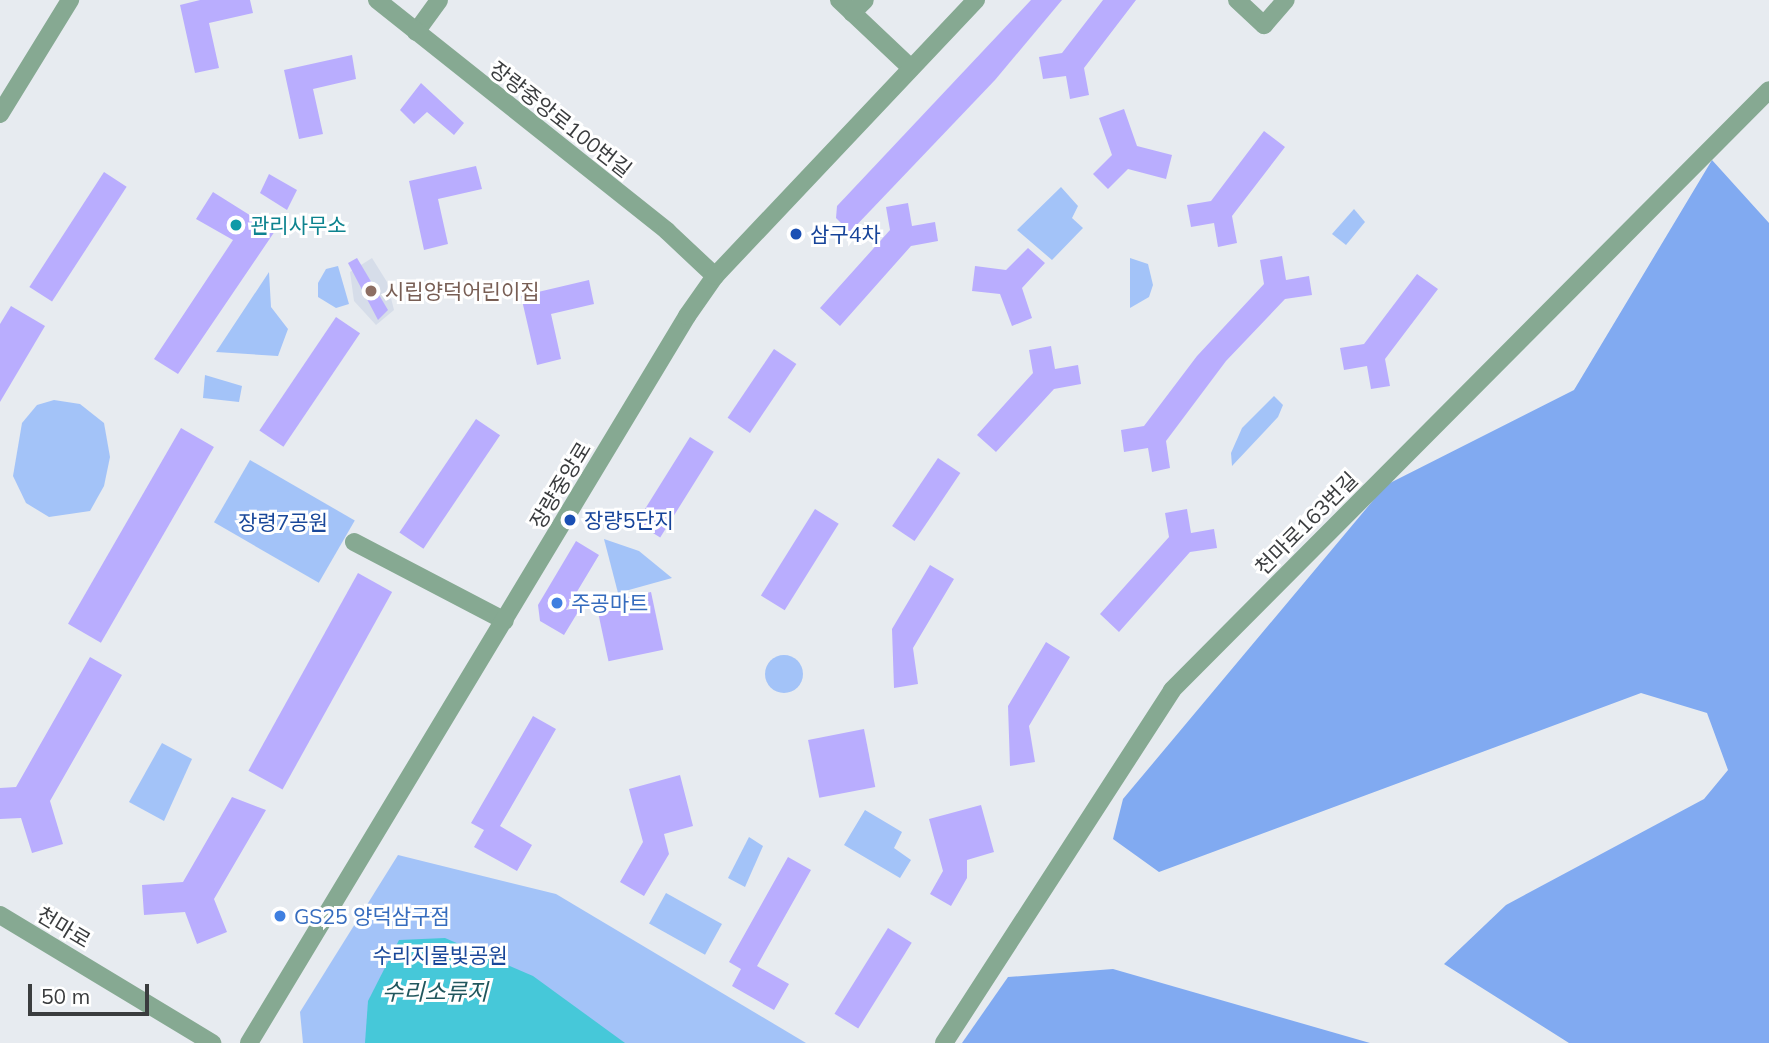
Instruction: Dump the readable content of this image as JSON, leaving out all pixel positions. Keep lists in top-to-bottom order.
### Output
{
  "streets": {
    "street": [
      "장량중앙로100번길",
      "장량중앙로",
      "천마로163번길",
      "천마로"
    ]
  },
  "crossings": [
    ["장량중앙로100번길", "장량중앙로"]
  ],
  "water": ["수리소류지"],
  "parks": ["장령7공원", "수리지물빛공원"],
  "places": [
    "관리사무소",
    "삼구4차",
    "시립양덕어린이집",
    "장량5단지",
    "주공마트",
    "GS25 양덕삼구점"
  ],
  "scale_bar": "50 m"
}
